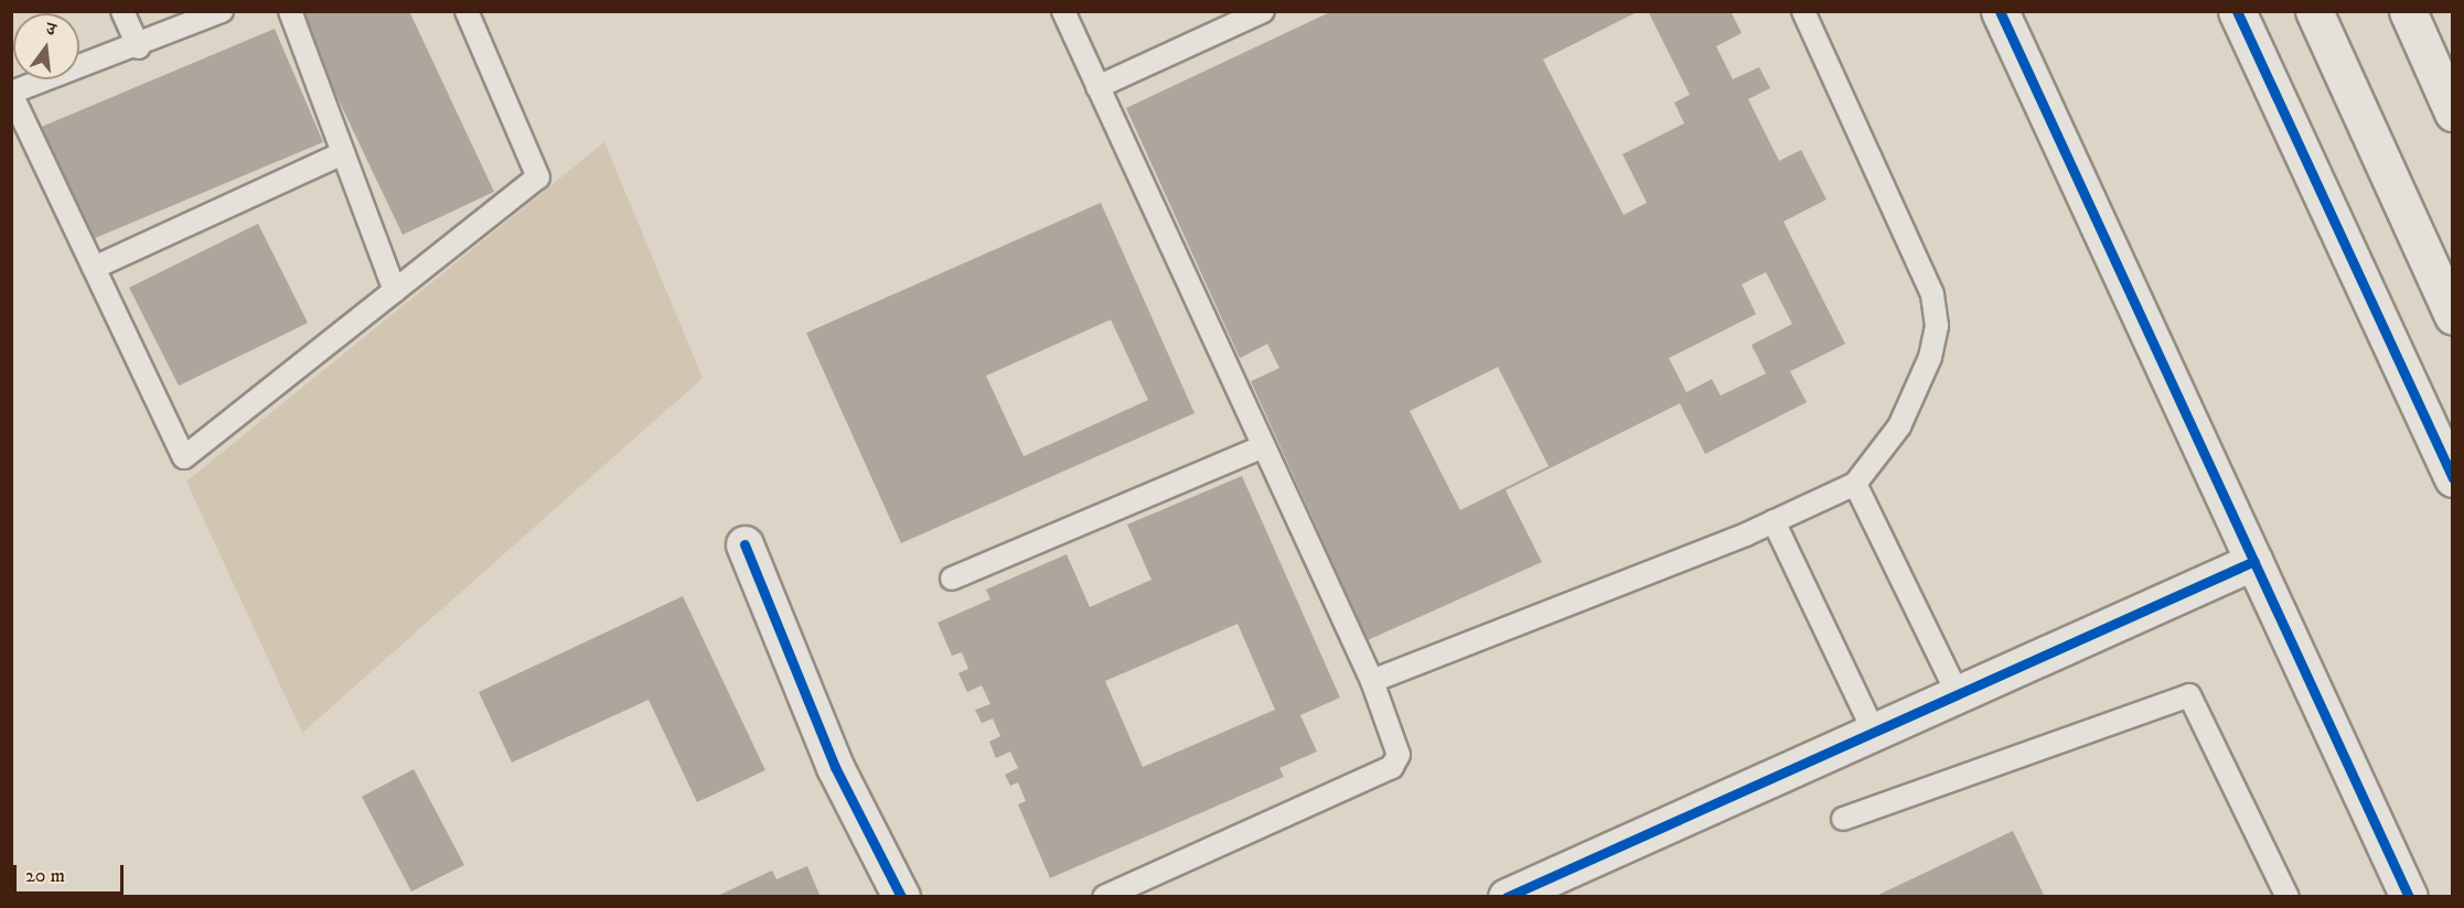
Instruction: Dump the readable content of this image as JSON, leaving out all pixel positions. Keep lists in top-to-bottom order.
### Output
{
  "scale_bar": "20 m",
  "north": "top"
}
